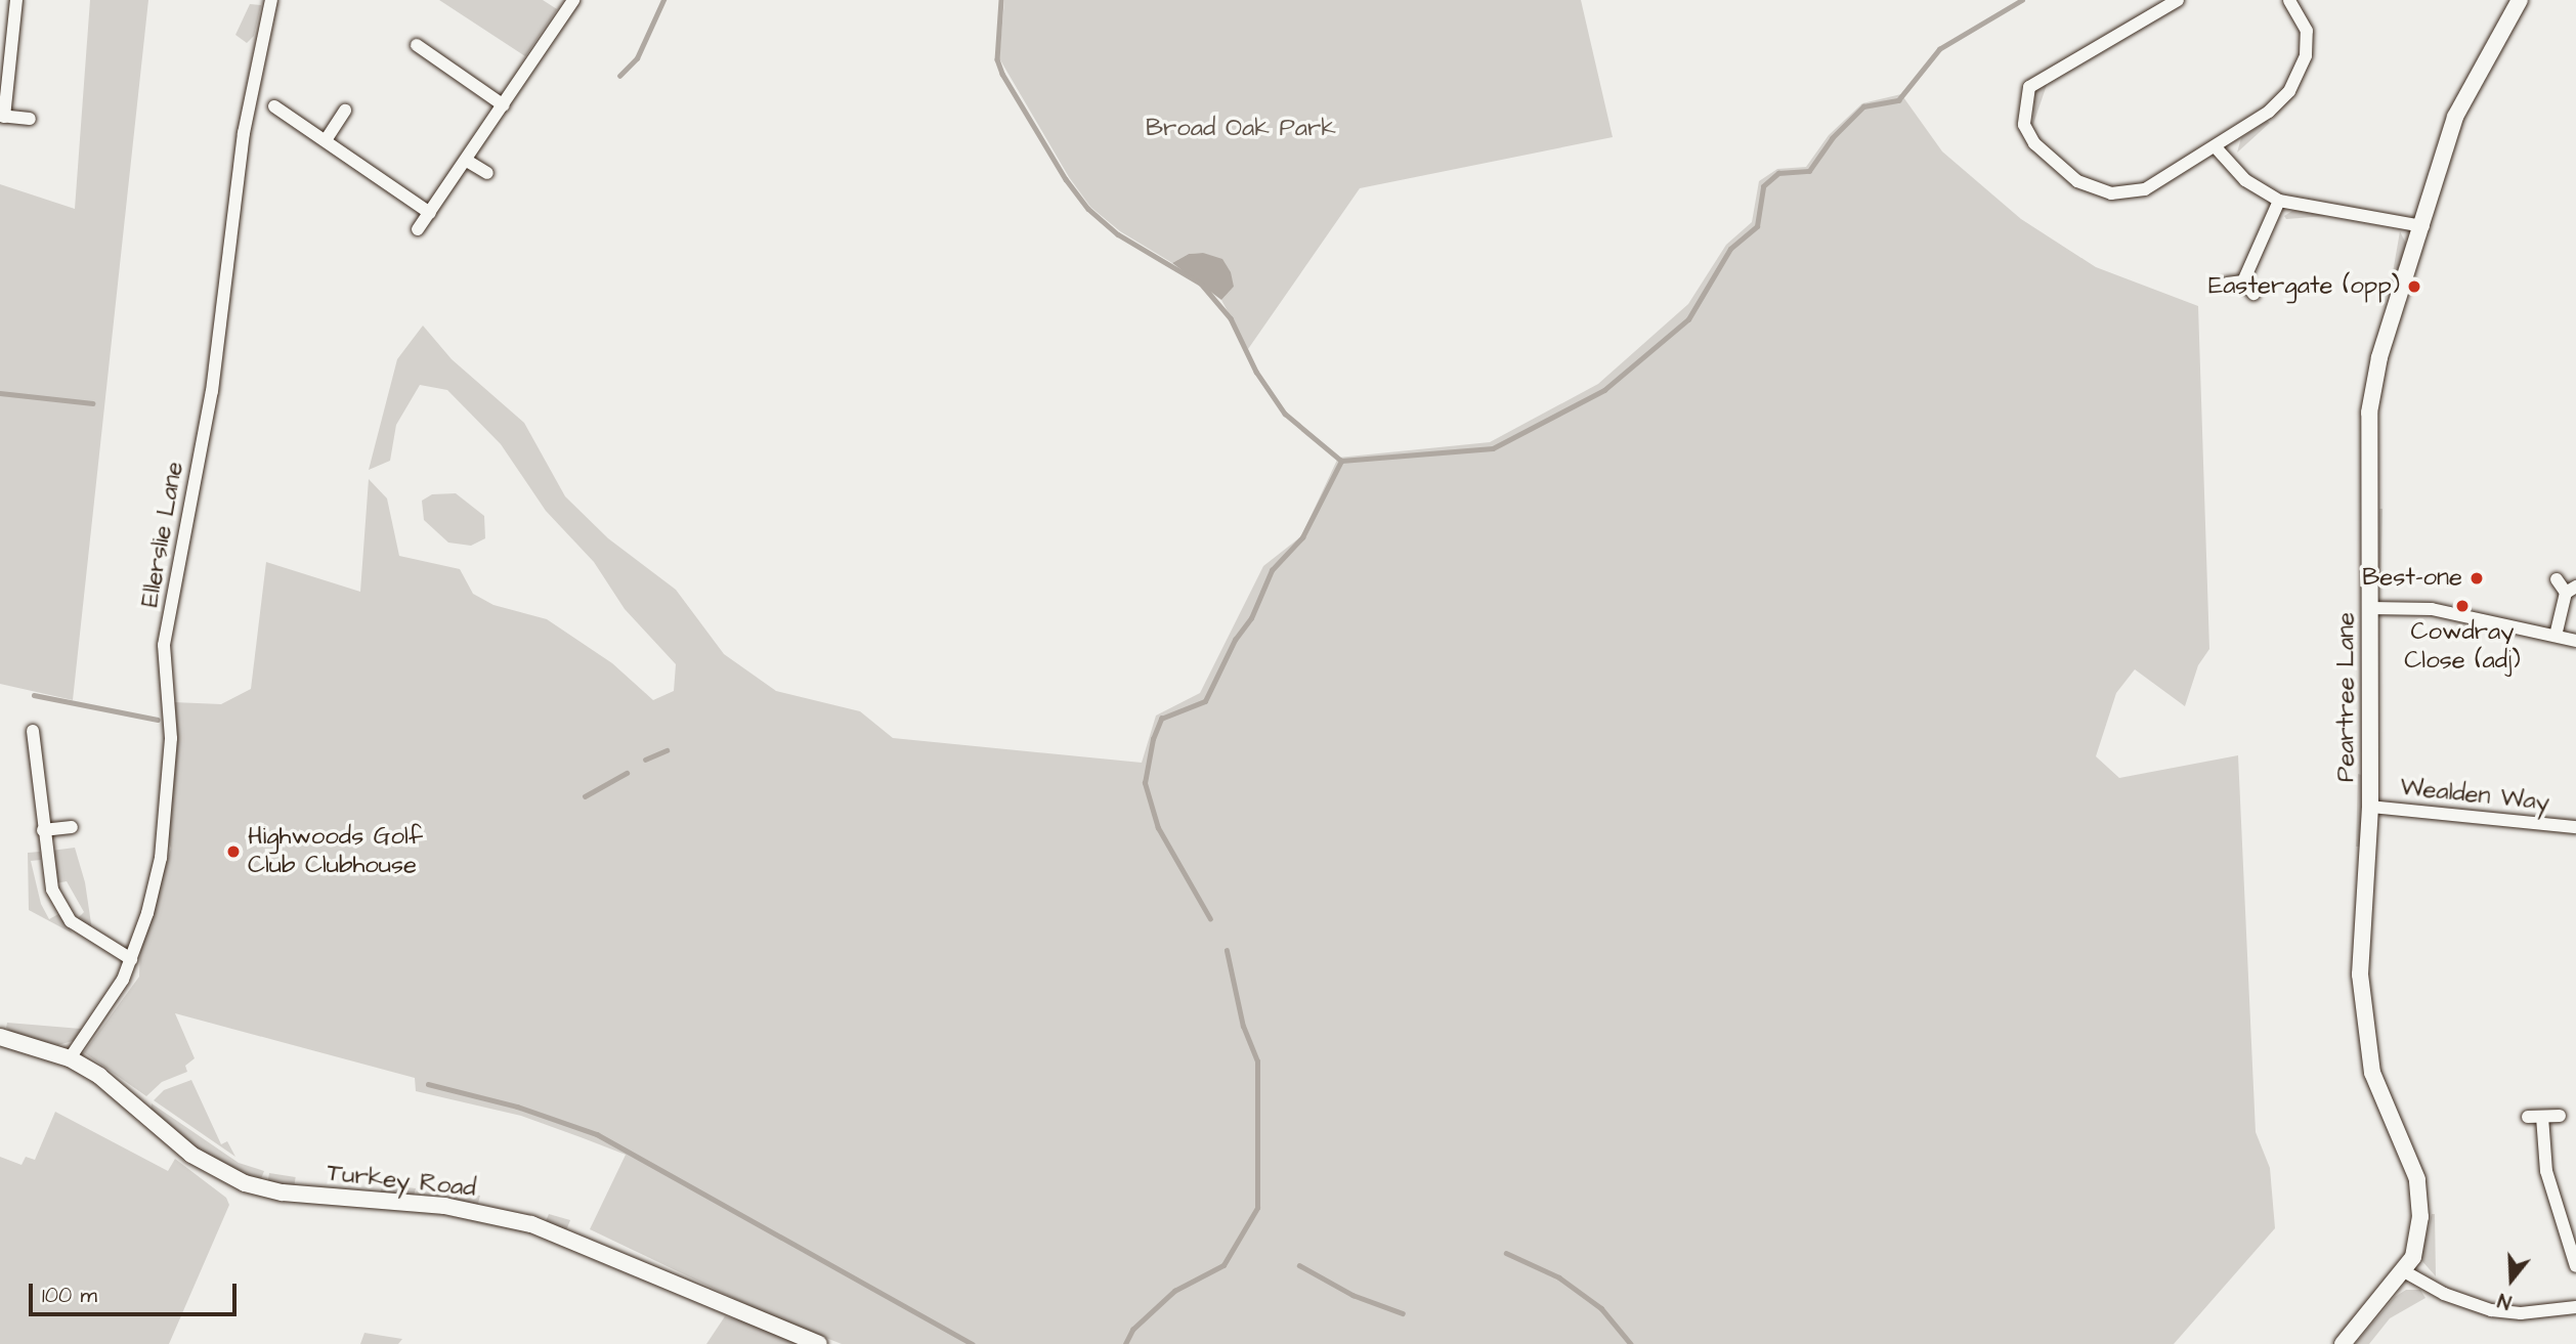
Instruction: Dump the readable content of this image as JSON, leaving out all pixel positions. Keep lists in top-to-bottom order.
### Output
{
  "streets": {
    "street": [
      "Ellerslie Lane",
      "Peartree Lane",
      "Wealden Way",
      "Turkey Road"
    ]
  },
  "crossings": [
    ["Ellerslie Lane", "Turkey Road"],
    ["Peartree Lane", "Wealden Way"]
  ],
  "parks": ["Broad Oak Park"],
  "places": [
    "Eastergate (opp)",
    "Best-one",
    "Cowdray Close (adj)",
    "Highwoods Golf Club Clubhouse"
  ],
  "scale_bar": "100 m",
  "north": "bottom"
}
